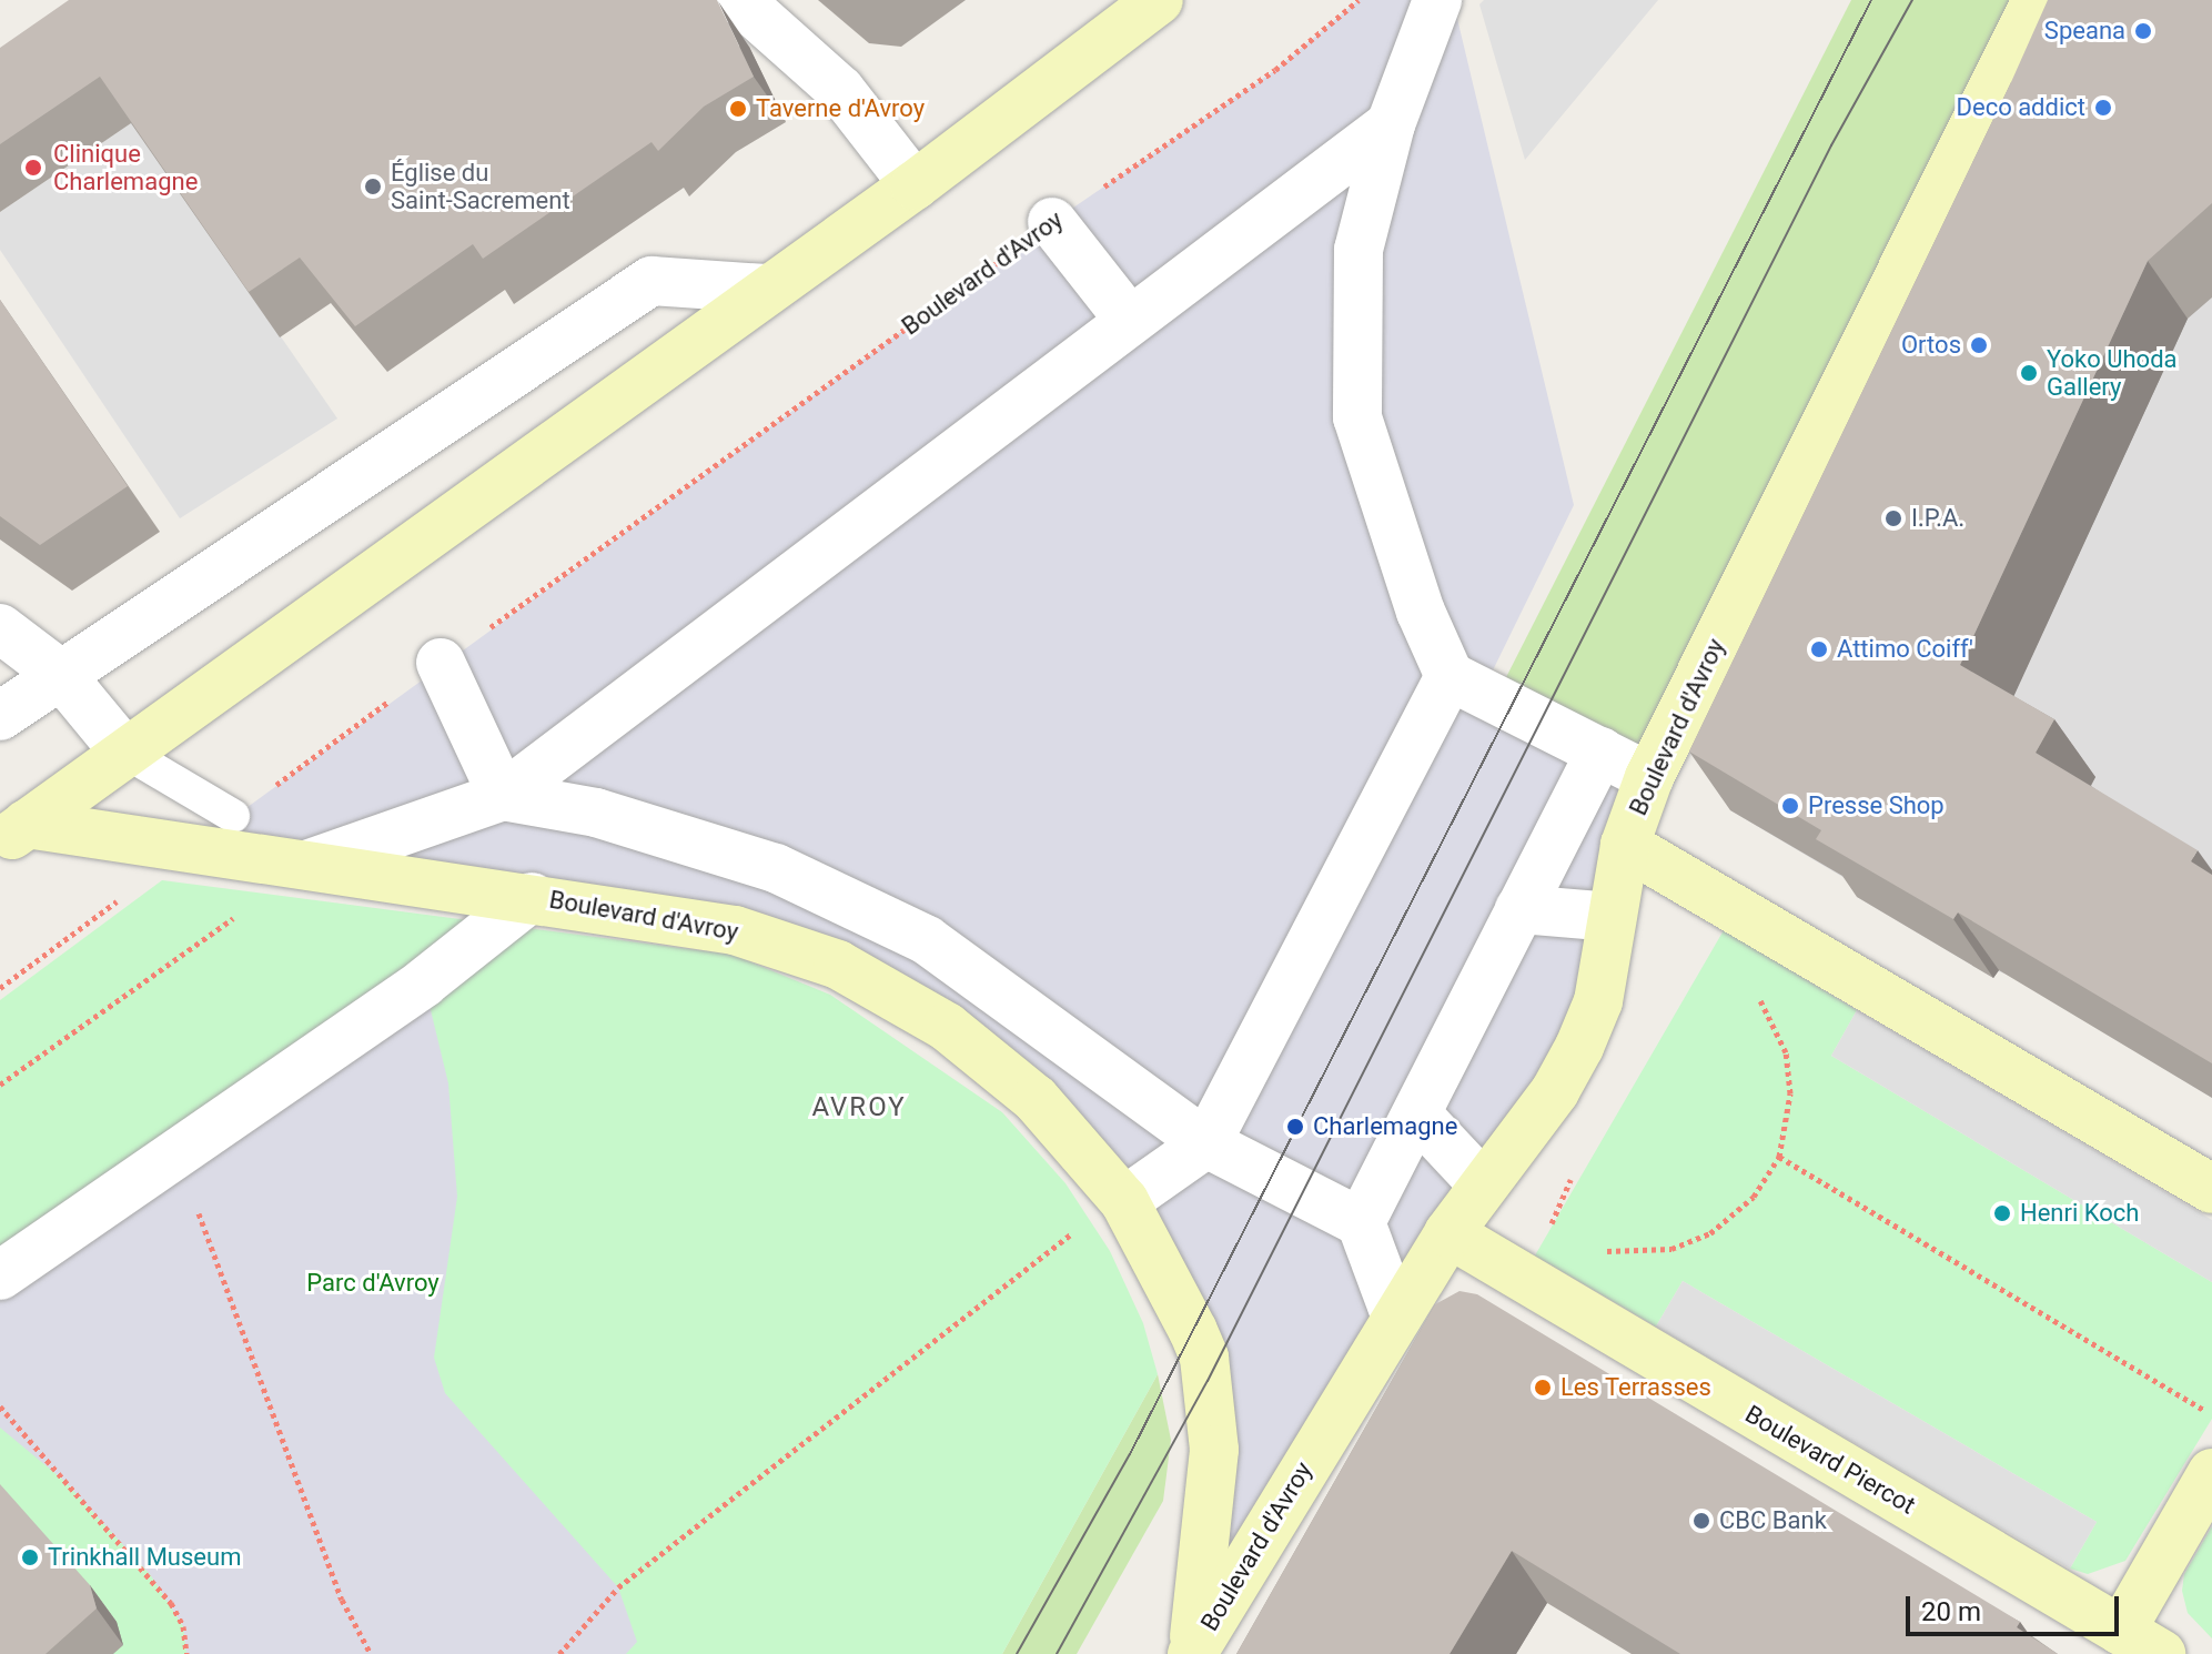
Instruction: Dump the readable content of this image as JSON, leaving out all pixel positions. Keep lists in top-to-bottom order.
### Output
{
  "streets": {
    "street": ["Boulevard d'Avroy", "Boulevard Piercot"]
  },
  "crossings": [
    ["Boulevard d'Avroy", "Boulevard Piercot"]
  ],
  "districts": ["AVROY"],
  "parks": ["Parc d'Avroy"],
  "places": [
    "Speana",
    "Deco addict",
    "Taverne d'Avroy",
    "Clinique Charlemagne",
    "Église du Saint-Sacrement",
    "Ortos",
    "Yoko Uhoda Gallery",
    "I.P.A.",
    "Attimo Coiff'",
    "Presse Shop",
    "Charlemagne",
    "Henri Koch",
    "Les Terrasses",
    "CBC Bank",
    "Trinkhall Museum"
  ],
  "scale_bar": "20 m"
}
